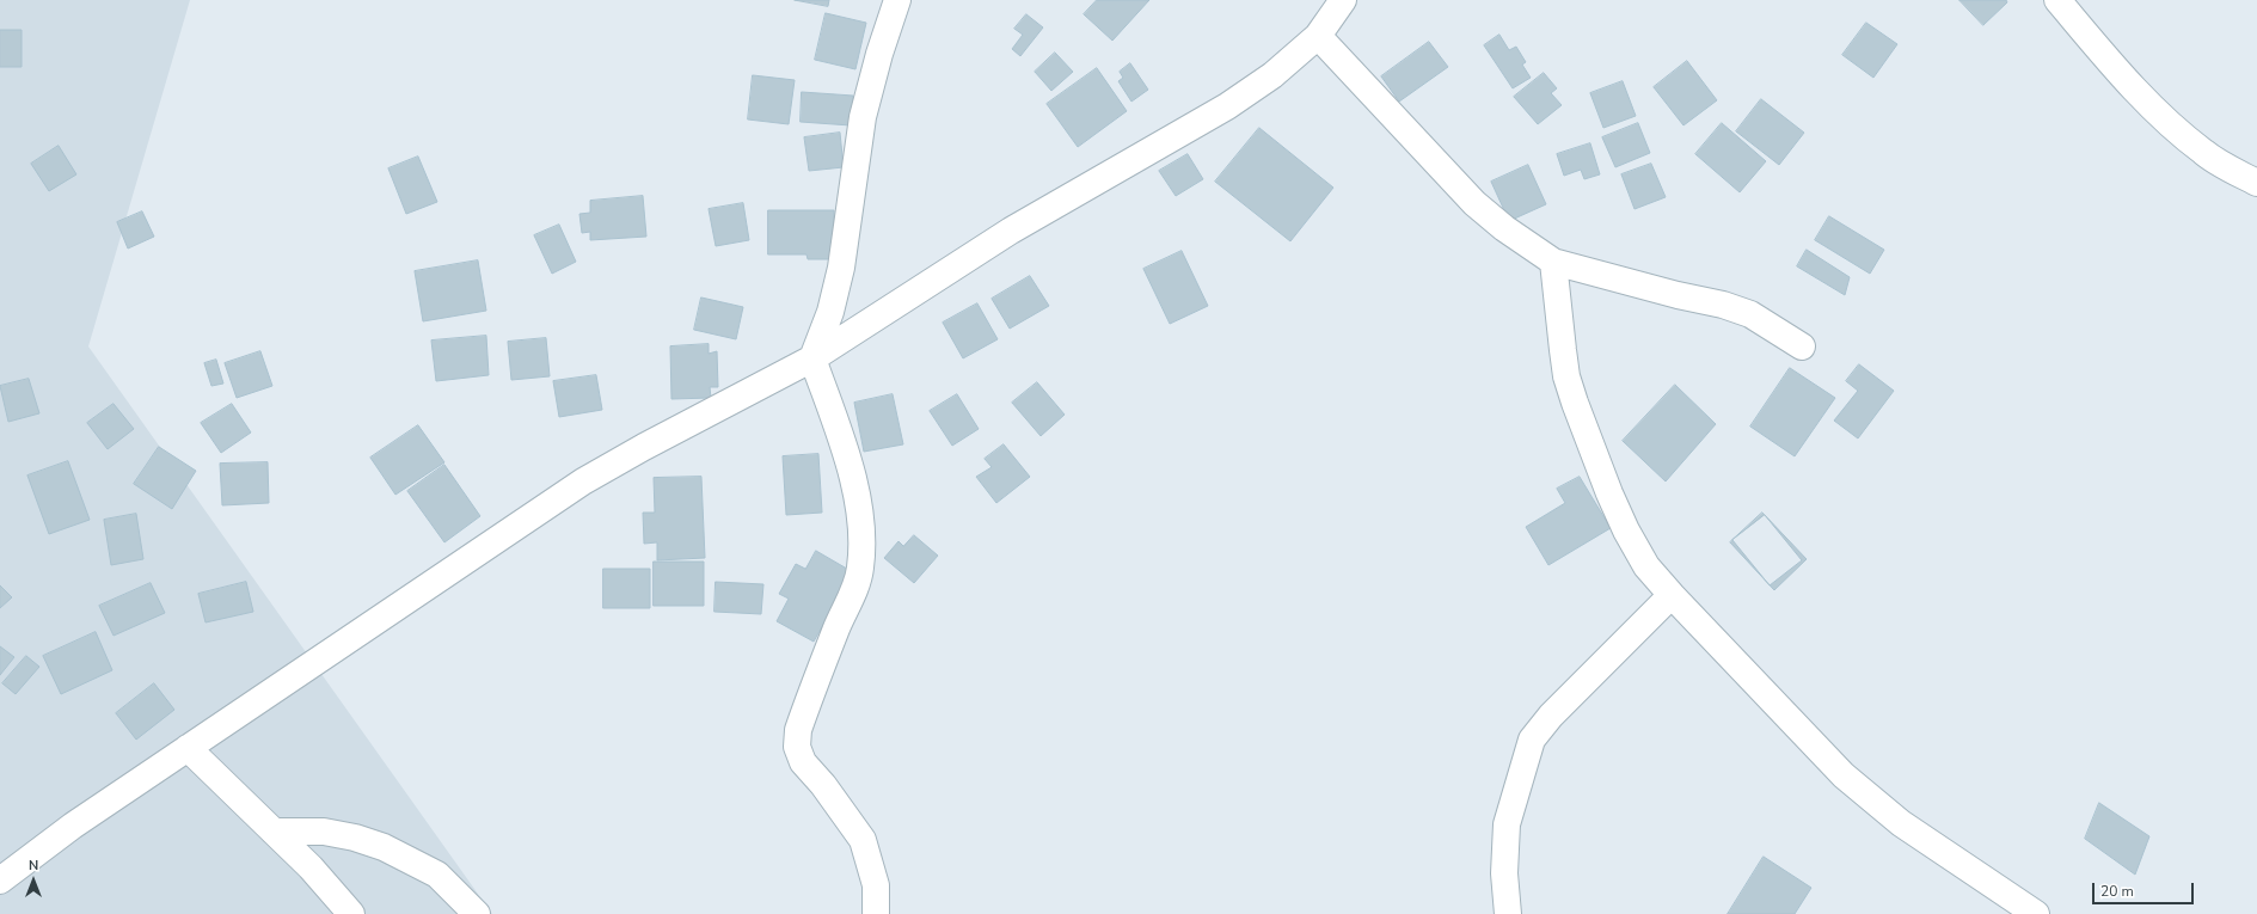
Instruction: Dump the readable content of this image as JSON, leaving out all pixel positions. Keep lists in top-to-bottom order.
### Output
{
  "scale_bar": "20 m",
  "north": "top"
}
